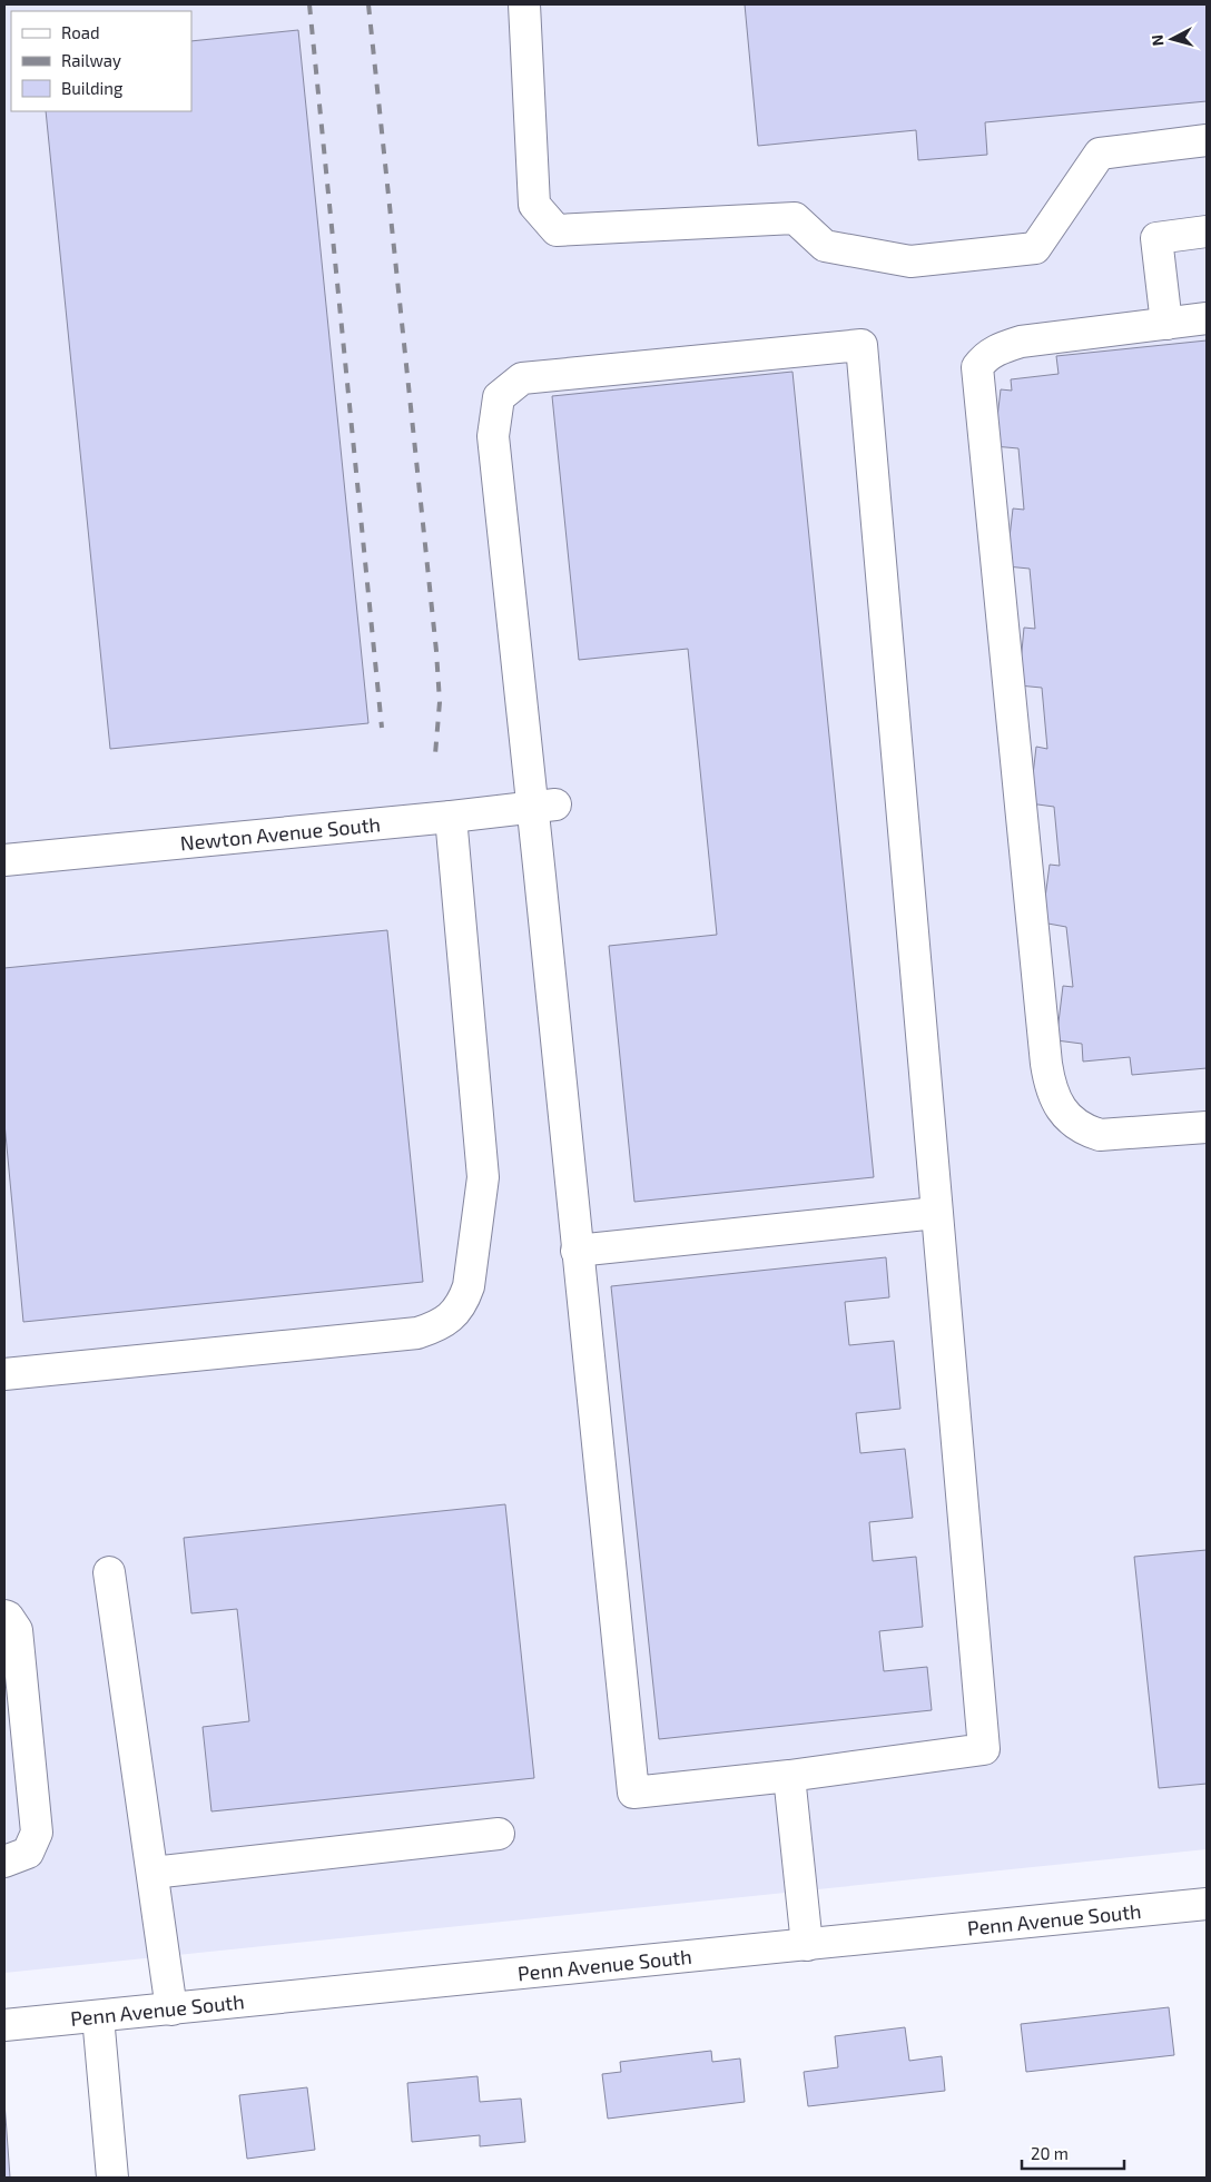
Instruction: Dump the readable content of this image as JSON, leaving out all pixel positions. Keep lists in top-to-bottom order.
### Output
{
  "streets": {
    "main road": ["Newton Avenue South", "Penn Avenue South"]
  },
  "legend": ["Road", "Railway", "Building"],
  "scale_bar": "20 m",
  "north": "left"
}
